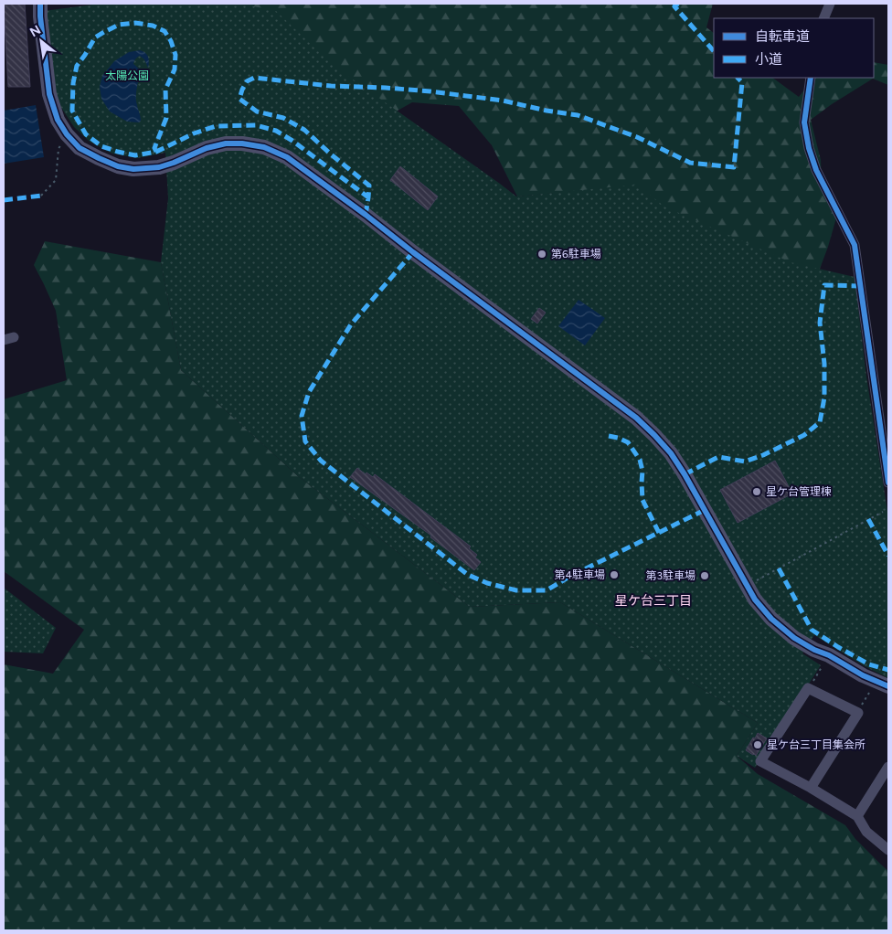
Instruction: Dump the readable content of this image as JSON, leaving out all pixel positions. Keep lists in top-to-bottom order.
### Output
{
  "districts": ["星ケ台三丁目"],
  "parks": ["太陽公園"],
  "places": [
    "第6駐車場",
    "星ケ台管理棟",
    "第4駐車場",
    "第3駐車場",
    "星ケ台三丁目集会所"
  ],
  "legend": ["自転車道", "小道"],
  "north": "top left"
}
